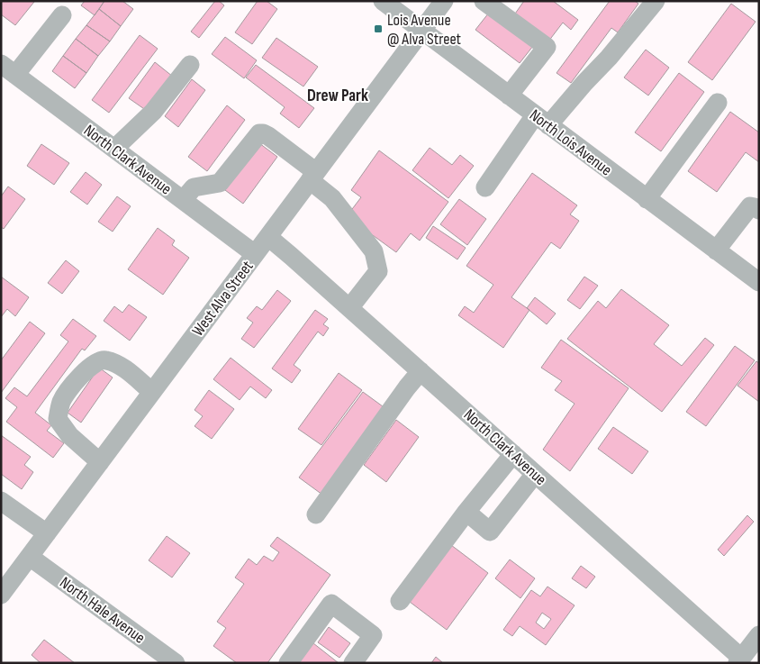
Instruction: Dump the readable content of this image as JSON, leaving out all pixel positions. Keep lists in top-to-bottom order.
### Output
{
  "streets": {
    "street": [
      "North Lois Avenue",
      "North Clark Avenue",
      "West Alva Street",
      "North Hale Avenue"
    ]
  },
  "crossings": [
    ["North Lois Avenue", "West Alva Street"],
    ["North Clark Avenue", "West Alva Street"],
    ["West Alva Street", "North Hale Avenue"]
  ],
  "districts": ["Drew Park"],
  "places": {
    "transit": ["Lois Avenue @ Alva Street"]
  }
}
